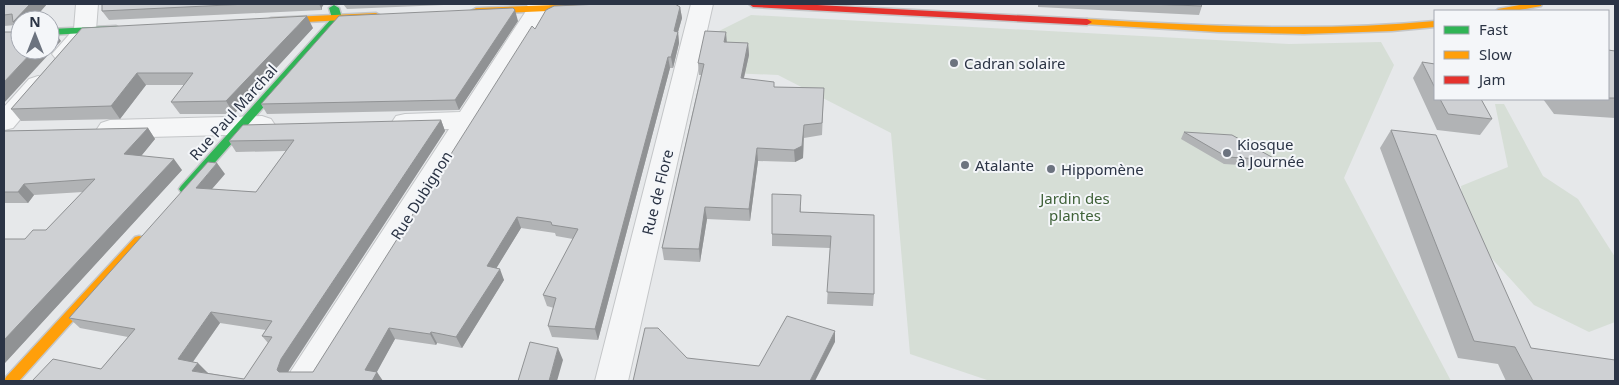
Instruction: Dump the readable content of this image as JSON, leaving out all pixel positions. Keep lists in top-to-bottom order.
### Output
{
  "streets": {
    "street": ["Rue Paul Marchal", "Rue de Flore", "Rue Dubignon"]
  },
  "parks": ["Jardin des plantes"],
  "places": [
    "Cadran solaire",
    "Kiosque à Journée",
    "Atalante",
    "Hippomène"
  ],
  "legend": ["Fast", "Slow", "Jam"],
  "north": "top"
}
